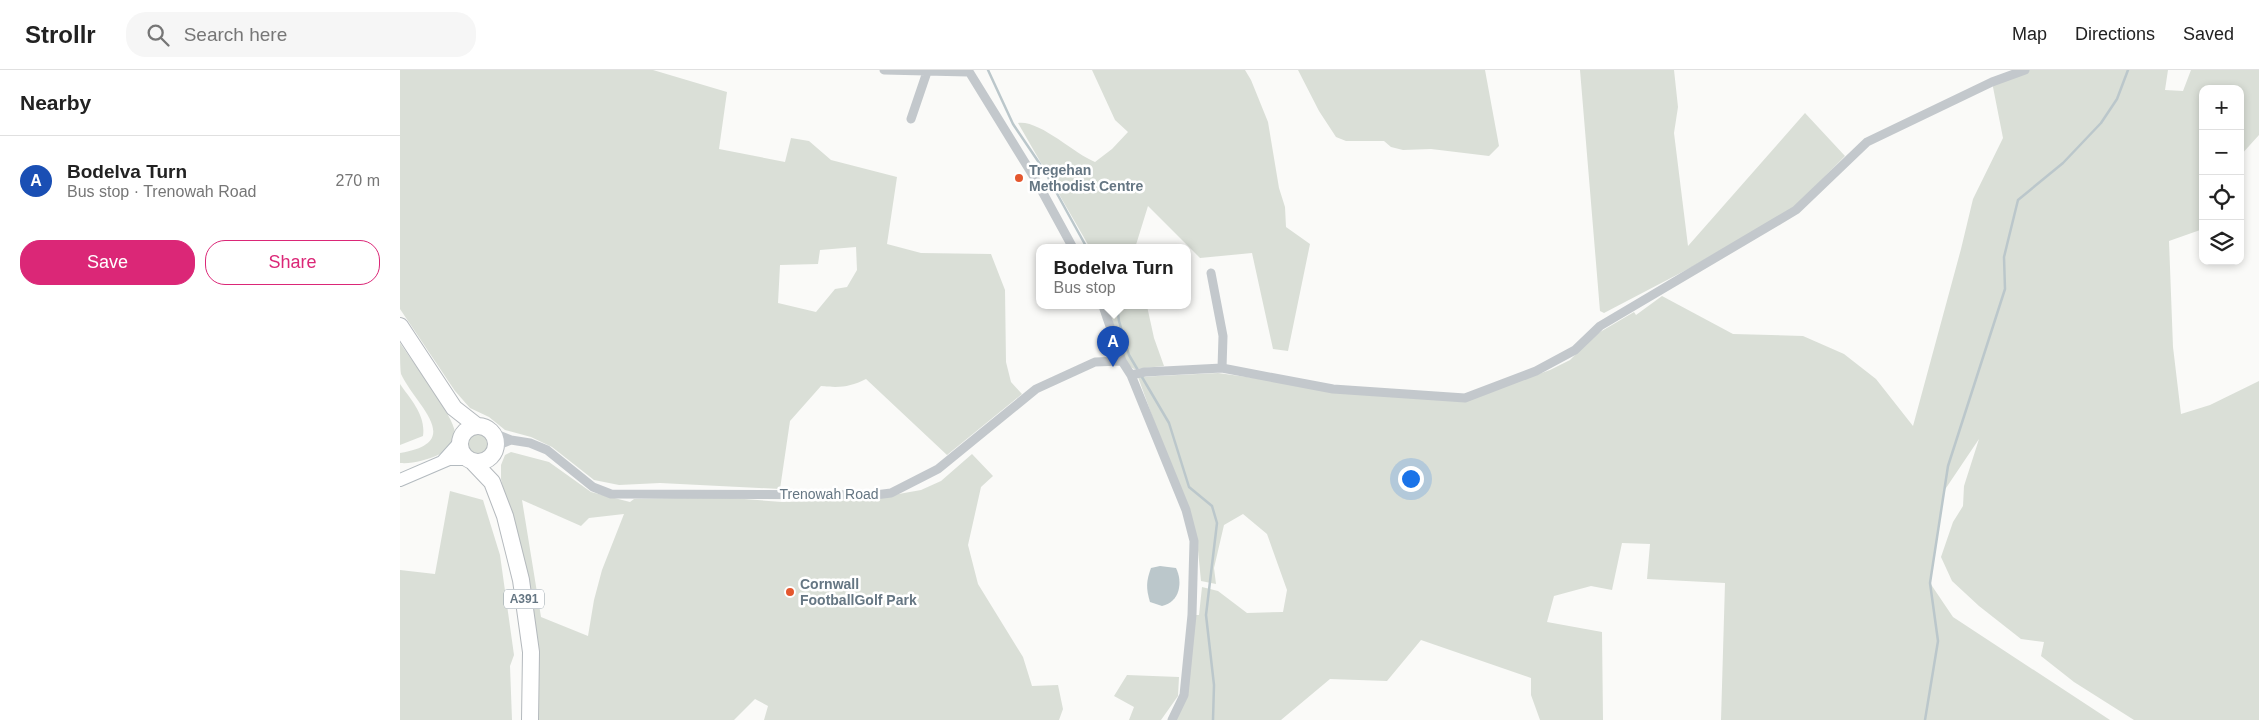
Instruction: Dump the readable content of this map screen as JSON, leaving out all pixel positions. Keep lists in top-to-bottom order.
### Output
{
  "streets": {
    "highway": ["A391"],
    "street": ["Trenowah Road"]
  },
  "crossings": [
    ["Trenowah Road", "A391"]
  ],
  "places": ["Tregehan Methodist Centre", "Cornwall FootballGolf Park"],
  "page": {
    "header": "Strollr",
    "search": "Search here",
    "nav": ["Map", "Directions", "Saved"],
    "heading": "Nearby",
    "map_buttons": ["+", "−"],
    "list": [
      {
        "mark": "A",
        "name": "Bodelva Turn",
        "note": "Bus stop · Trenowah Road",
        "value": "270 m"
      }
    ],
    "buttons": ["Save", "Share"],
    "popup": ["Bodelva Turn", "Bus stop"],
    "pins": "A"
  }
}
